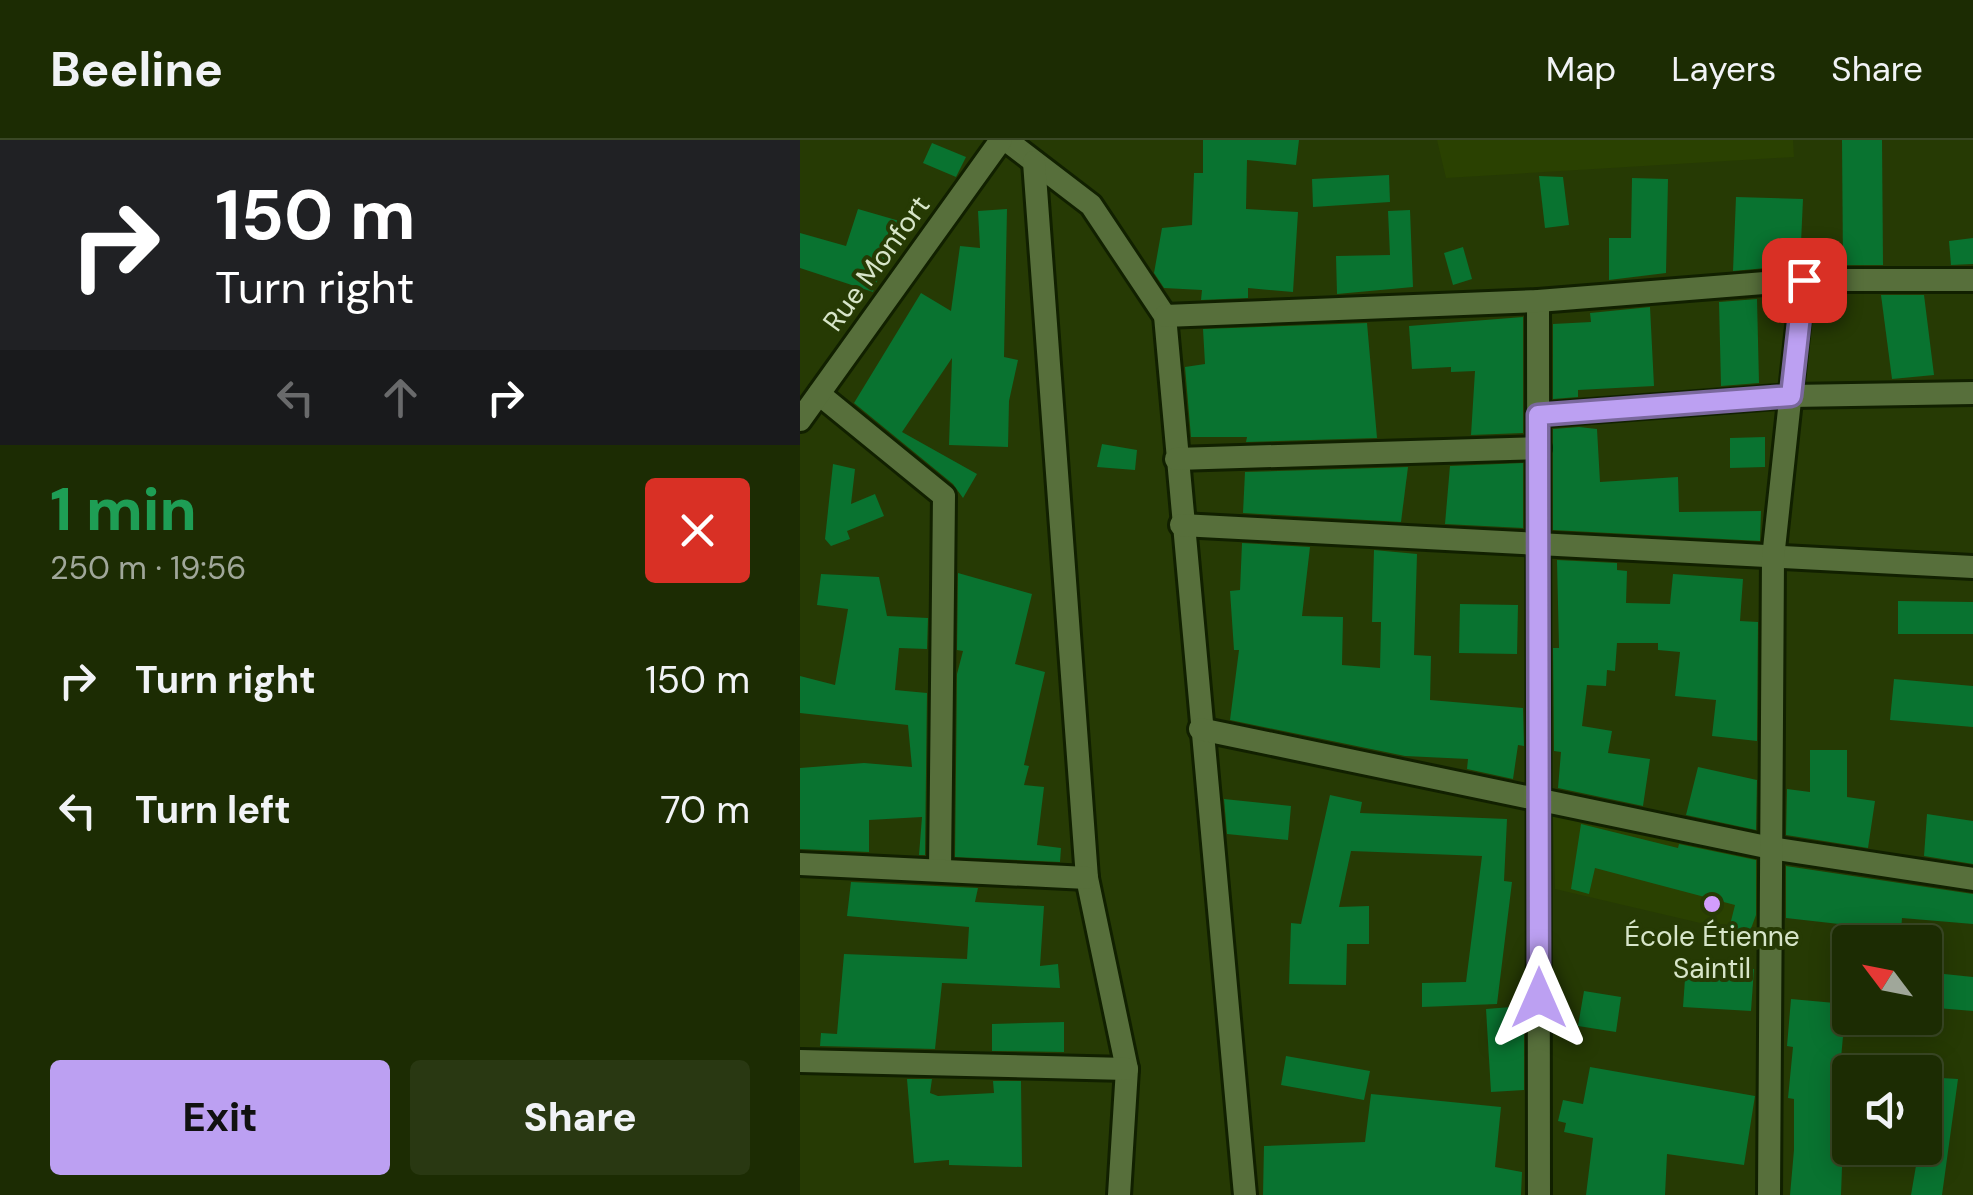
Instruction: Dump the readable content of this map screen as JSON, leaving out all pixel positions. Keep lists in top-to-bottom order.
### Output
{
  "streets": {
    "street": ["Rue Monfort"]
  },
  "places": ["École Étienne Saintil"],
  "north": "top left",
  "page": {
    "header": "Beeline",
    "nav": ["Map", "Layers", "Share"],
    "turn": ["150 m", "Turn right"],
    "heading": ["1 min", "250 m · 19:56"],
    "list": [
      {
        "name": "Turn right",
        "value": "150 m"
      },
      {
        "name": "Turn left",
        "value": "70 m"
      }
    ],
    "buttons": ["Exit", "Share"]
  }
}
